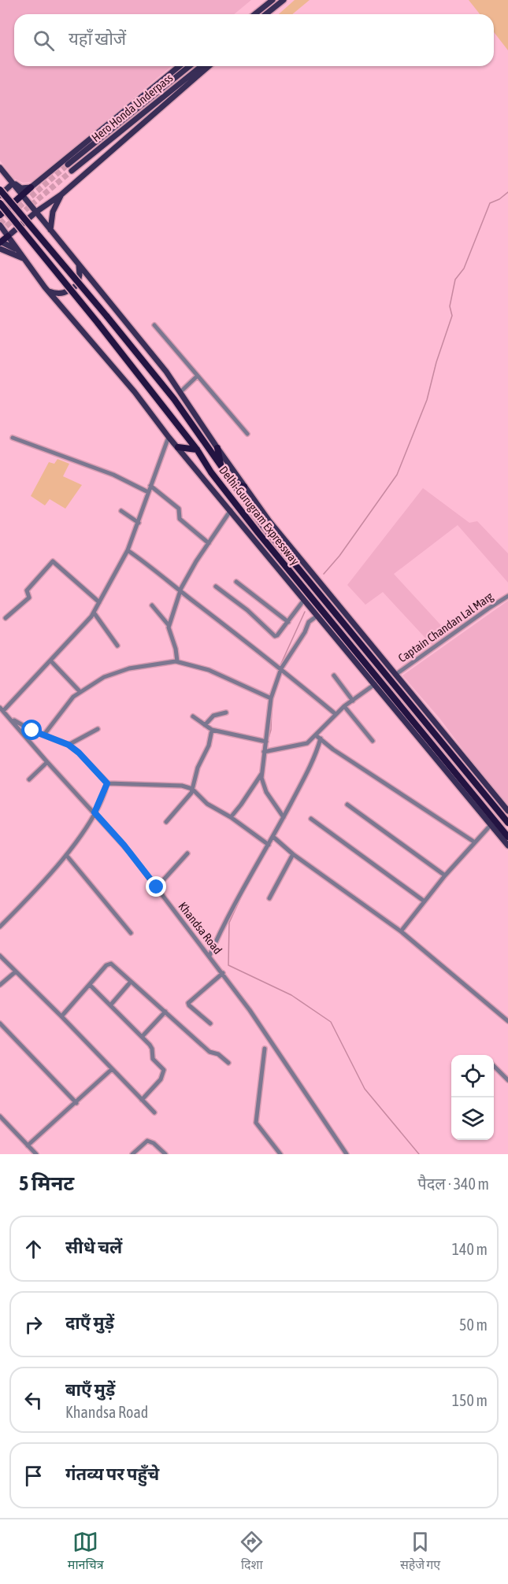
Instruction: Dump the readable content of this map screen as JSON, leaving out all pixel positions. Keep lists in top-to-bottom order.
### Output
{
  "streets": {
    "highway": ["Delhi-Gurugram Expressway"],
    "main road": ["Hero Honda Underpass"],
    "street": ["Captain Chandan Lal Marg", "Khandsa Road"]
  },
  "page": {
    "search": "यहाँ खोजें",
    "heading": ["5 मिनट", "पैदल · 340 m"],
    "list": [
      ["सीधे चलें", "140 m"],
      ["दाएँ मुड़ें", "50 m"],
      ["बाएँ मुड़ें", "Khandsa Road", "150 m"],
      "गंतव्य पर पहुँचे"
    ],
    "nav": ["मानचित्र", "दिशा", "सहेजे गए"]
  }
}
